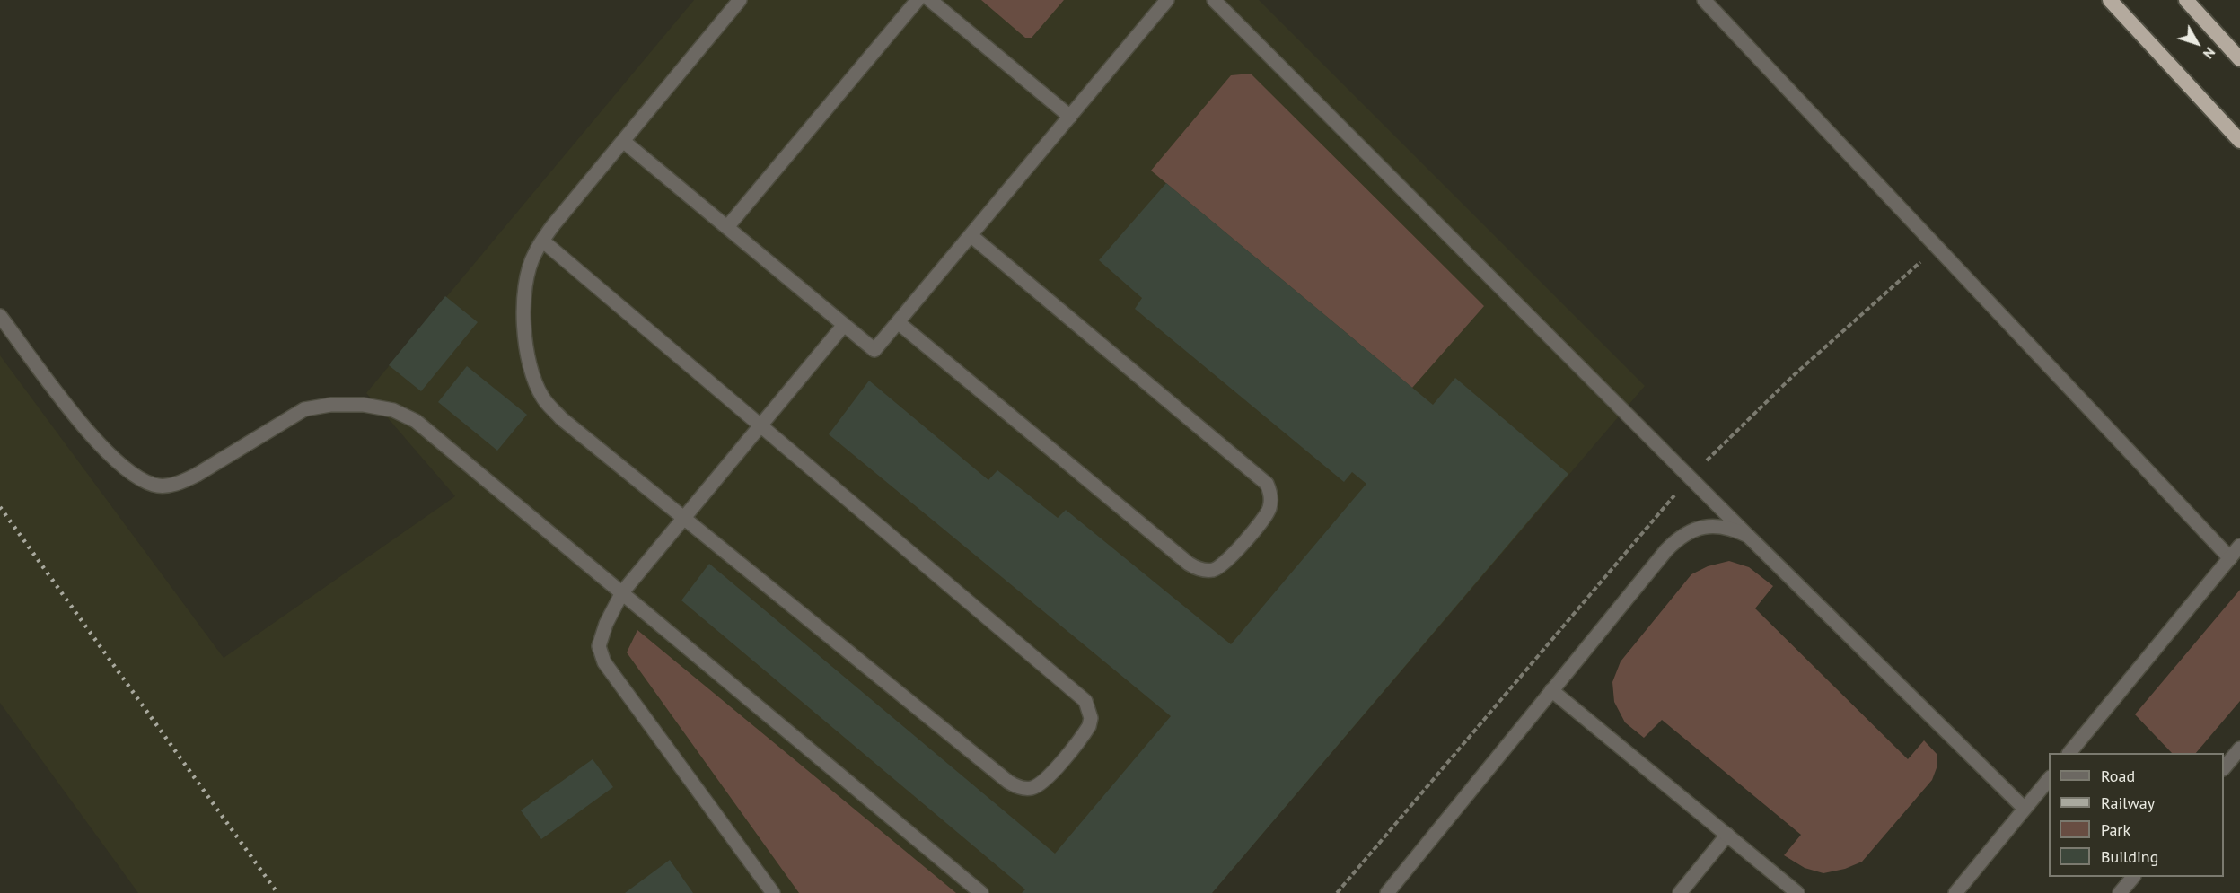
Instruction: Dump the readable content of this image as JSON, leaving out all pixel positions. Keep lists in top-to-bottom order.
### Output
{
  "legend": [
    "Road",
    "Railway",
    "Park",
    "Building"
  ],
  "north": "bottom right"
}
